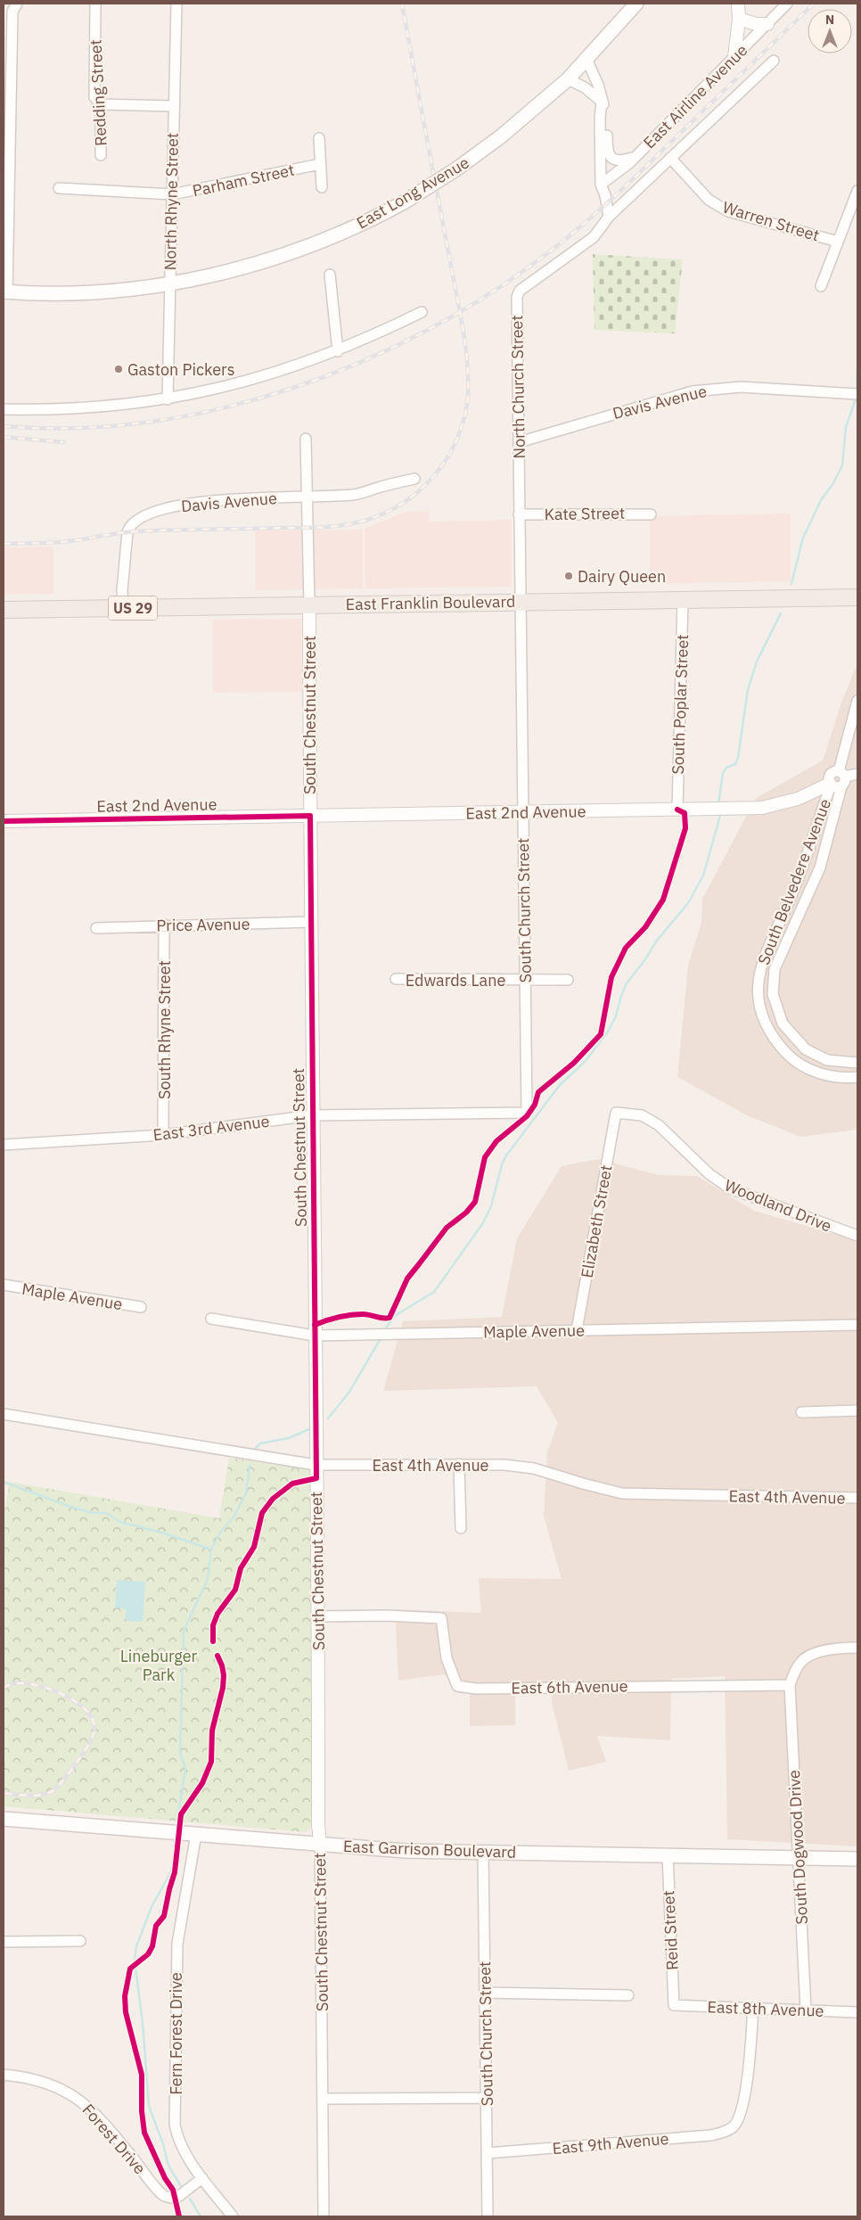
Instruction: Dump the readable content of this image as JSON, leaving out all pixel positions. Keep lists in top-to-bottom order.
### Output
{
  "streets": {
    "main road": [
      "East Long Avenue",
      "East Franklin Boulevard",
      "US 29",
      "East Garrison Boulevard"
    ],
    "street": [
      "Redding Street",
      "East Airline Avenue",
      "Parham Street",
      "North Rhyne Street",
      "Warren Street",
      "North Church Street",
      "Davis Avenue",
      "Kate Street",
      "South Poplar Street",
      "South Chestnut Street",
      "East 2nd Avenue",
      "South Belvedere Avenue",
      "South Church Street",
      "Price Avenue",
      "Edwards Lane",
      "South Rhyne Street",
      "East 3rd Avenue",
      "Woodland Drive",
      "Elizabeth Street",
      "Maple Avenue",
      "East 4th Avenue",
      "East 6th Avenue",
      "South Dogwood Drive",
      "Reid Street",
      "East 8th Avenue",
      "Fern Forest Drive",
      "Forest Drive",
      "East 9th Avenue"
    ]
  },
  "crossings": [
    ["East Airline Avenue", "Warren Street"],
    ["East Airline Avenue", "North Church Street"],
    ["Parham Street", "North Rhyne Street"],
    ["East Long Avenue", "North Rhyne Street"],
    ["North Church Street", "Davis Avenue"],
    ["North Church Street", "Kate Street"],
    ["North Church Street", "East Franklin Boulevard"],
    ["North Church Street", "South Church Street"],
    ["Davis Avenue", "East Franklin Boulevard"],
    ["East Franklin Boulevard", "South Poplar Street"],
    ["East Franklin Boulevard", "South Chestnut Street"],
    ["East Franklin Boulevard", "South Church Street"],
    ["South Poplar Street", "East 2nd Avenue"],
    ["South Chestnut Street", "East 2nd Avenue"],
    ["South Chestnut Street", "Price Avenue"],
    ["South Chestnut Street", "East 3rd Avenue"],
    ["South Chestnut Street", "Maple Avenue"],
    ["South Chestnut Street", "East 4th Avenue"],
    ["South Chestnut Street", "East 6th Avenue"],
    ["South Chestnut Street", "East Garrison Boulevard"],
    ["East 2nd Avenue", "South Belvedere Avenue"],
    ["East 2nd Avenue", "South Church Street"],
    ["South Church Street", "Edwards Lane"],
    ["South Church Street", "East 3rd Avenue"],
    ["South Church Street", "East Garrison Boulevard"],
    ["South Church Street", "East 9th Avenue"],
    ["Price Avenue", "South Rhyne Street"],
    ["South Rhyne Street", "East 3rd Avenue"],
    ["Woodland Drive", "Elizabeth Street"],
    ["Elizabeth Street", "Maple Avenue"],
    ["East 6th Avenue", "South Dogwood Drive"],
    ["South Dogwood Drive", "East Garrison Boulevard"],
    ["South Dogwood Drive", "East 8th Avenue"],
    ["East Garrison Boulevard", "Reid Street"],
    ["East Garrison Boulevard", "Fern Forest Drive"],
    ["Reid Street", "East 8th Avenue"],
    ["East 8th Avenue", "East 9th Avenue"],
    ["Fern Forest Drive", "Forest Drive"]
  ],
  "parks": ["Lineburger Park"],
  "places": ["Gaston Pickers", "Dairy Queen"],
  "north": "top"
}
